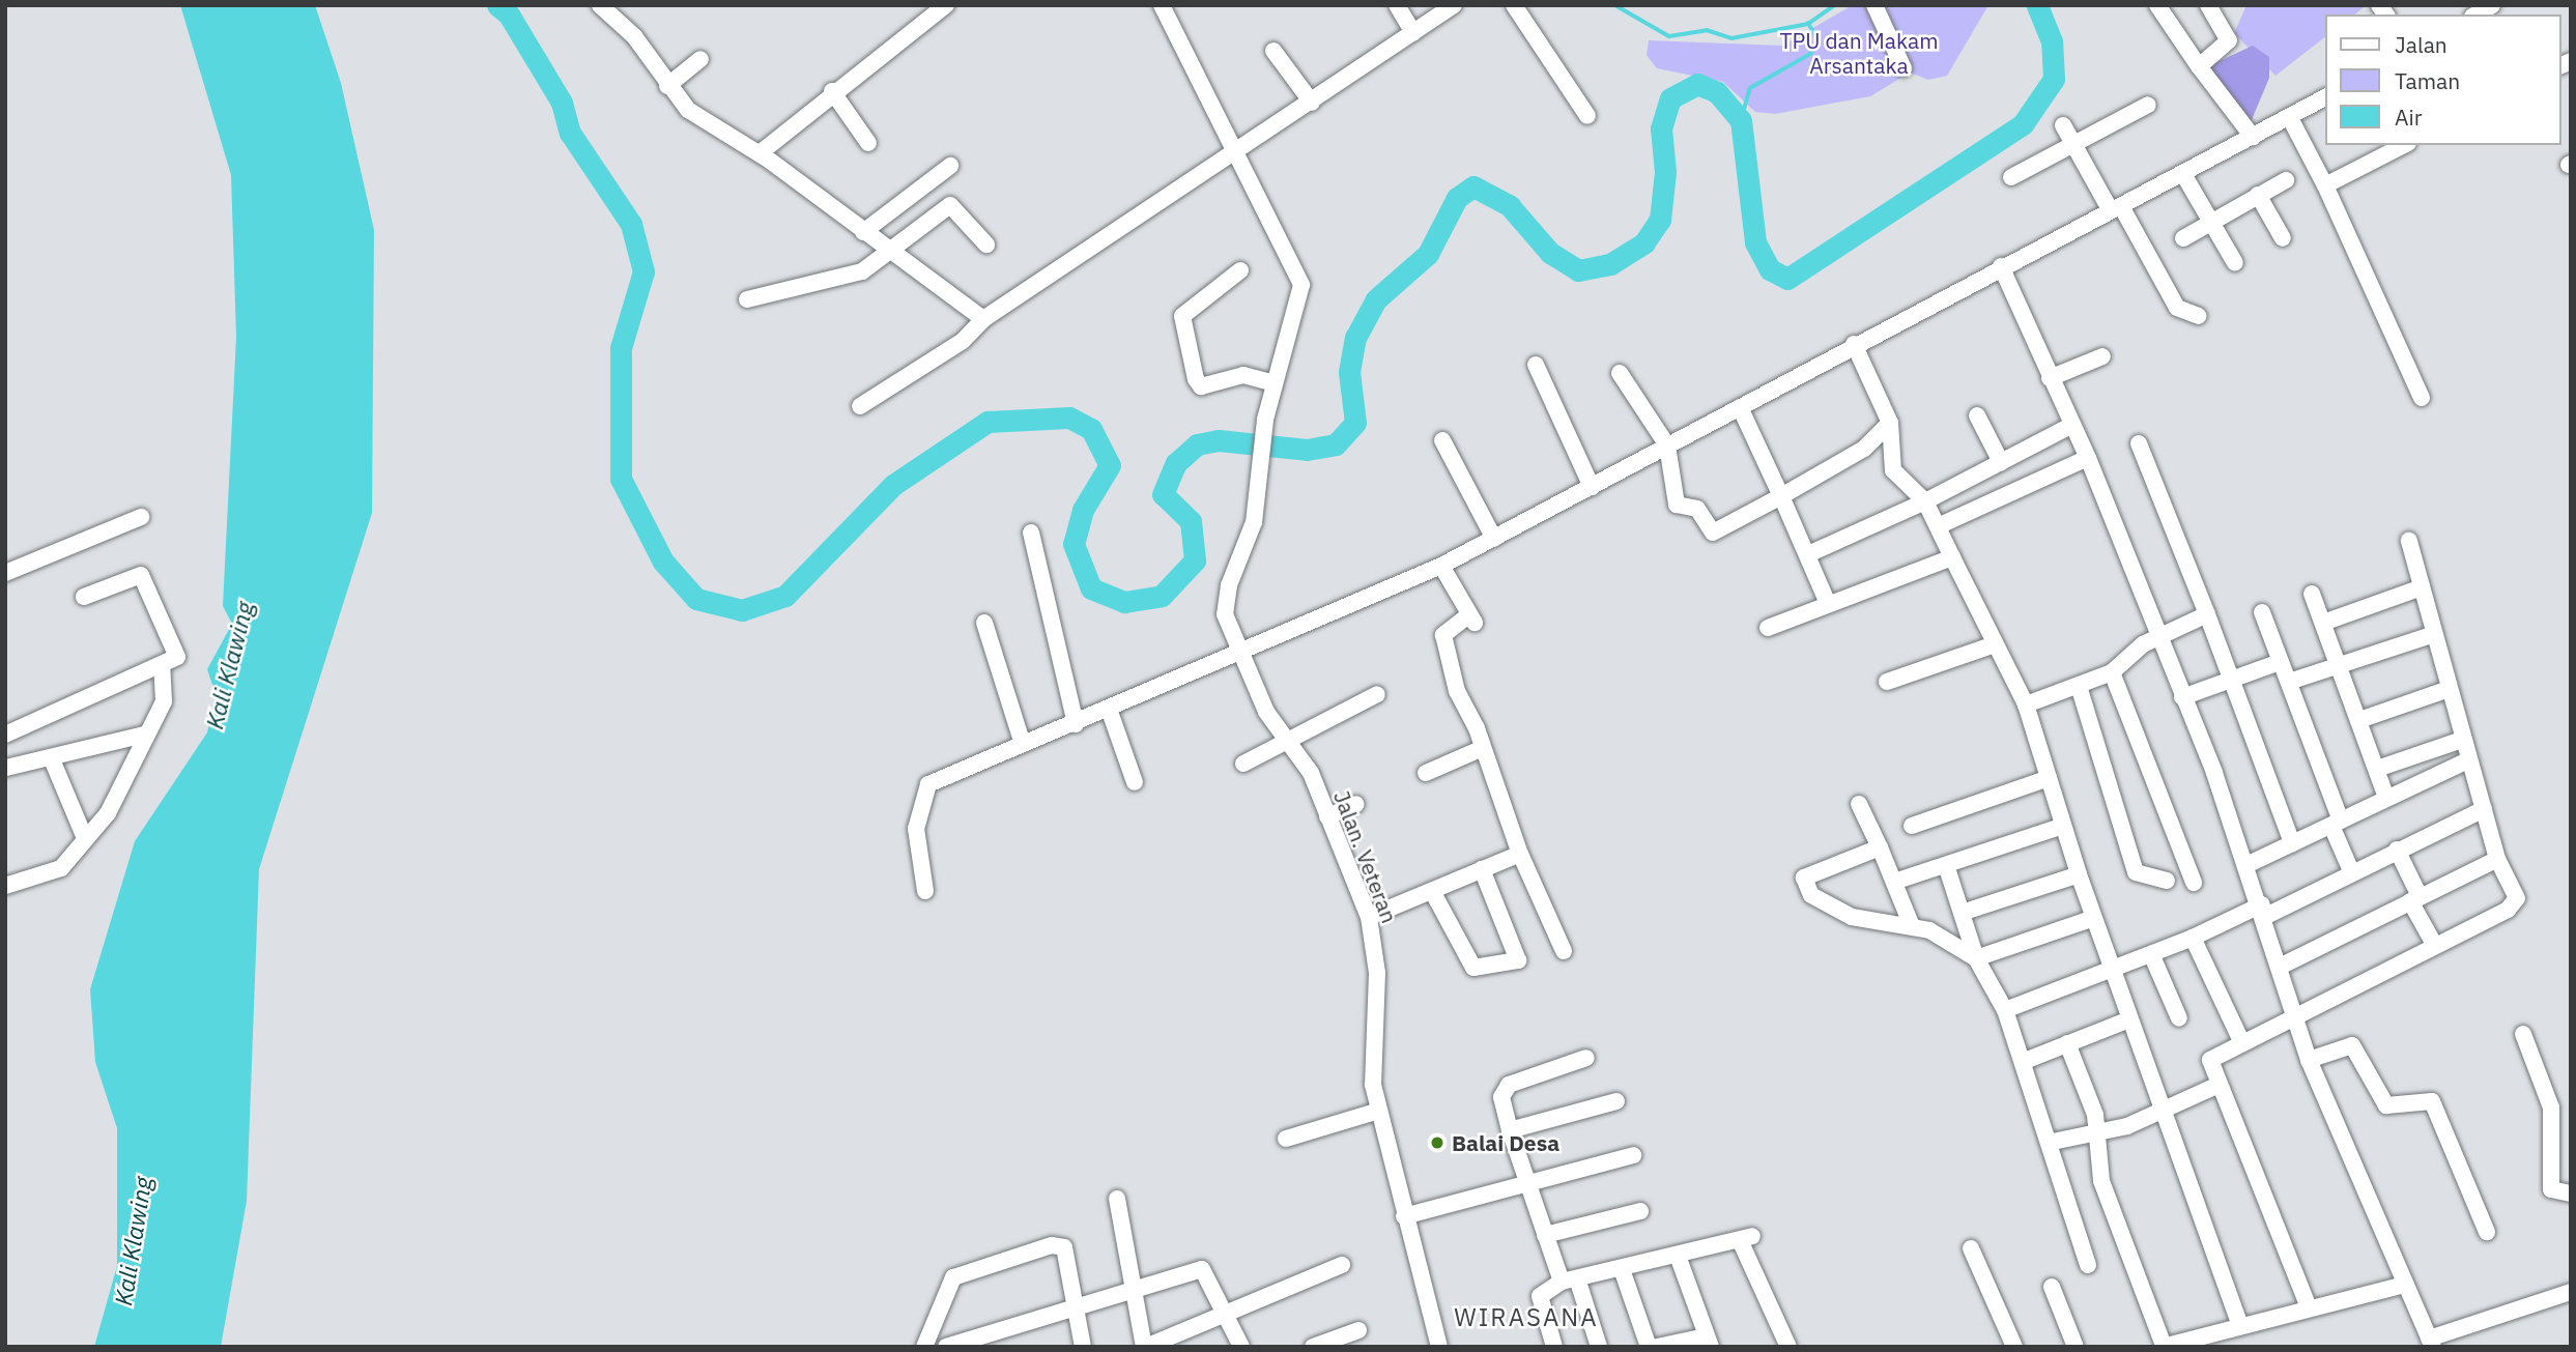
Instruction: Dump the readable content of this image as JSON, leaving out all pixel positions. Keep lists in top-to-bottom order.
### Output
{
  "streets": {
    "street": ["Jalan. Veteran"]
  },
  "districts": ["WIRASANA"],
  "water": ["Kali Klawing"],
  "parks": ["TPU dan Makam Arsantaka"],
  "places": ["Balai Desa"],
  "legend": ["Jalan", "Taman", "Air"]
}
